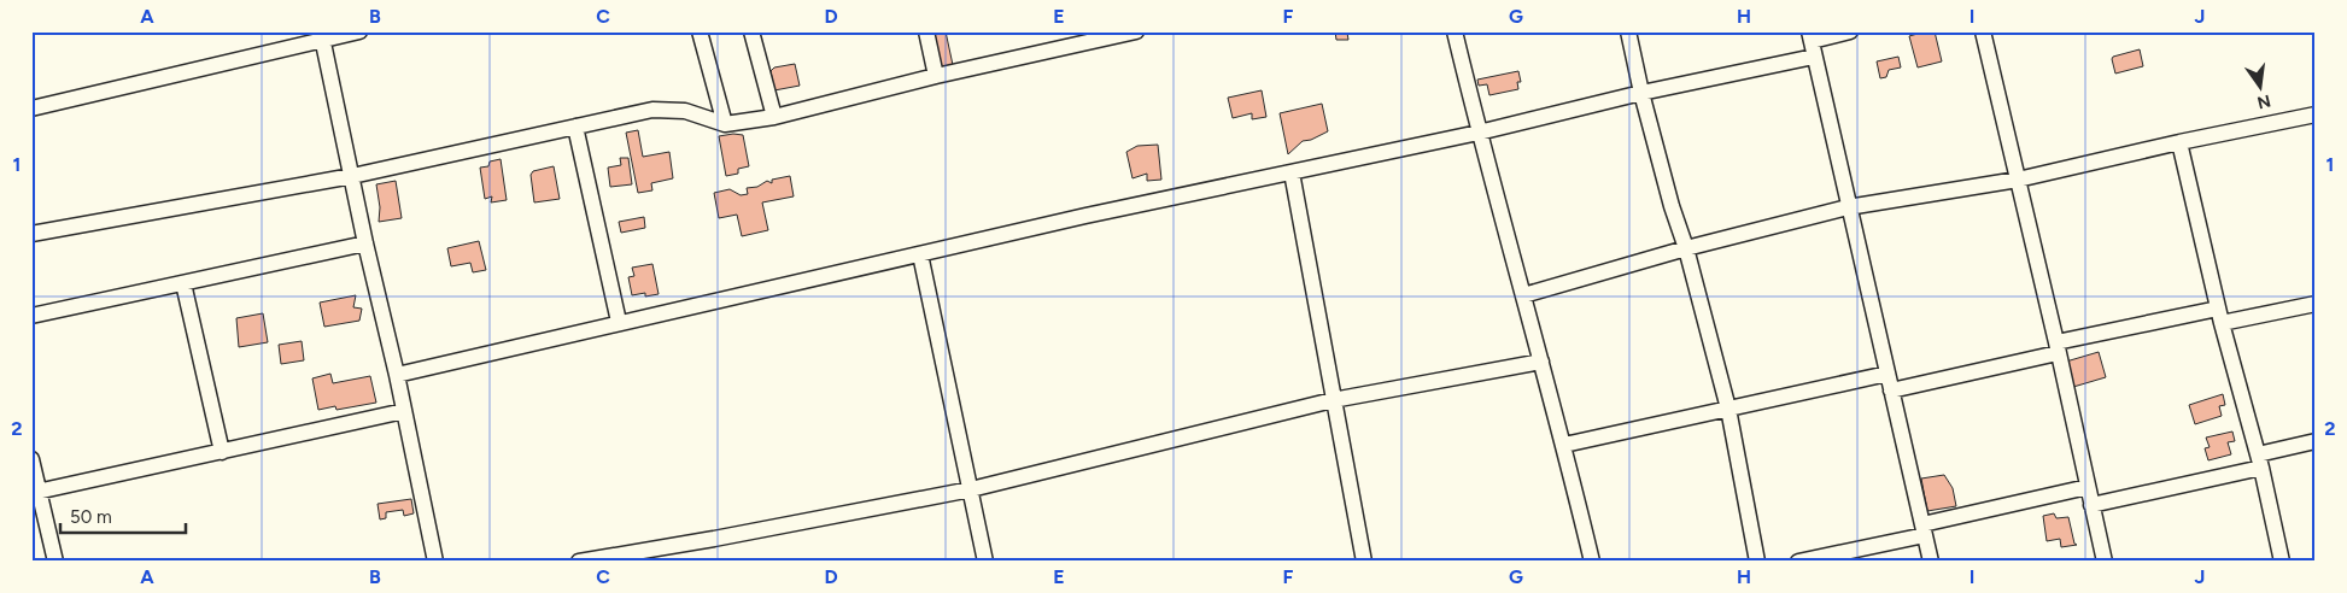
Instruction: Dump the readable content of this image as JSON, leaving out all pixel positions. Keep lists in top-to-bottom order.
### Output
{
  "scale_bar": "50 m",
  "north": "bottom",
  "grid": {
    "columns": [
      "A",
      "B",
      "C",
      "D",
      "E",
      "F",
      "G",
      "H",
      "I",
      "J"
    ],
    "rows": ["1", "2"]
  }
}
